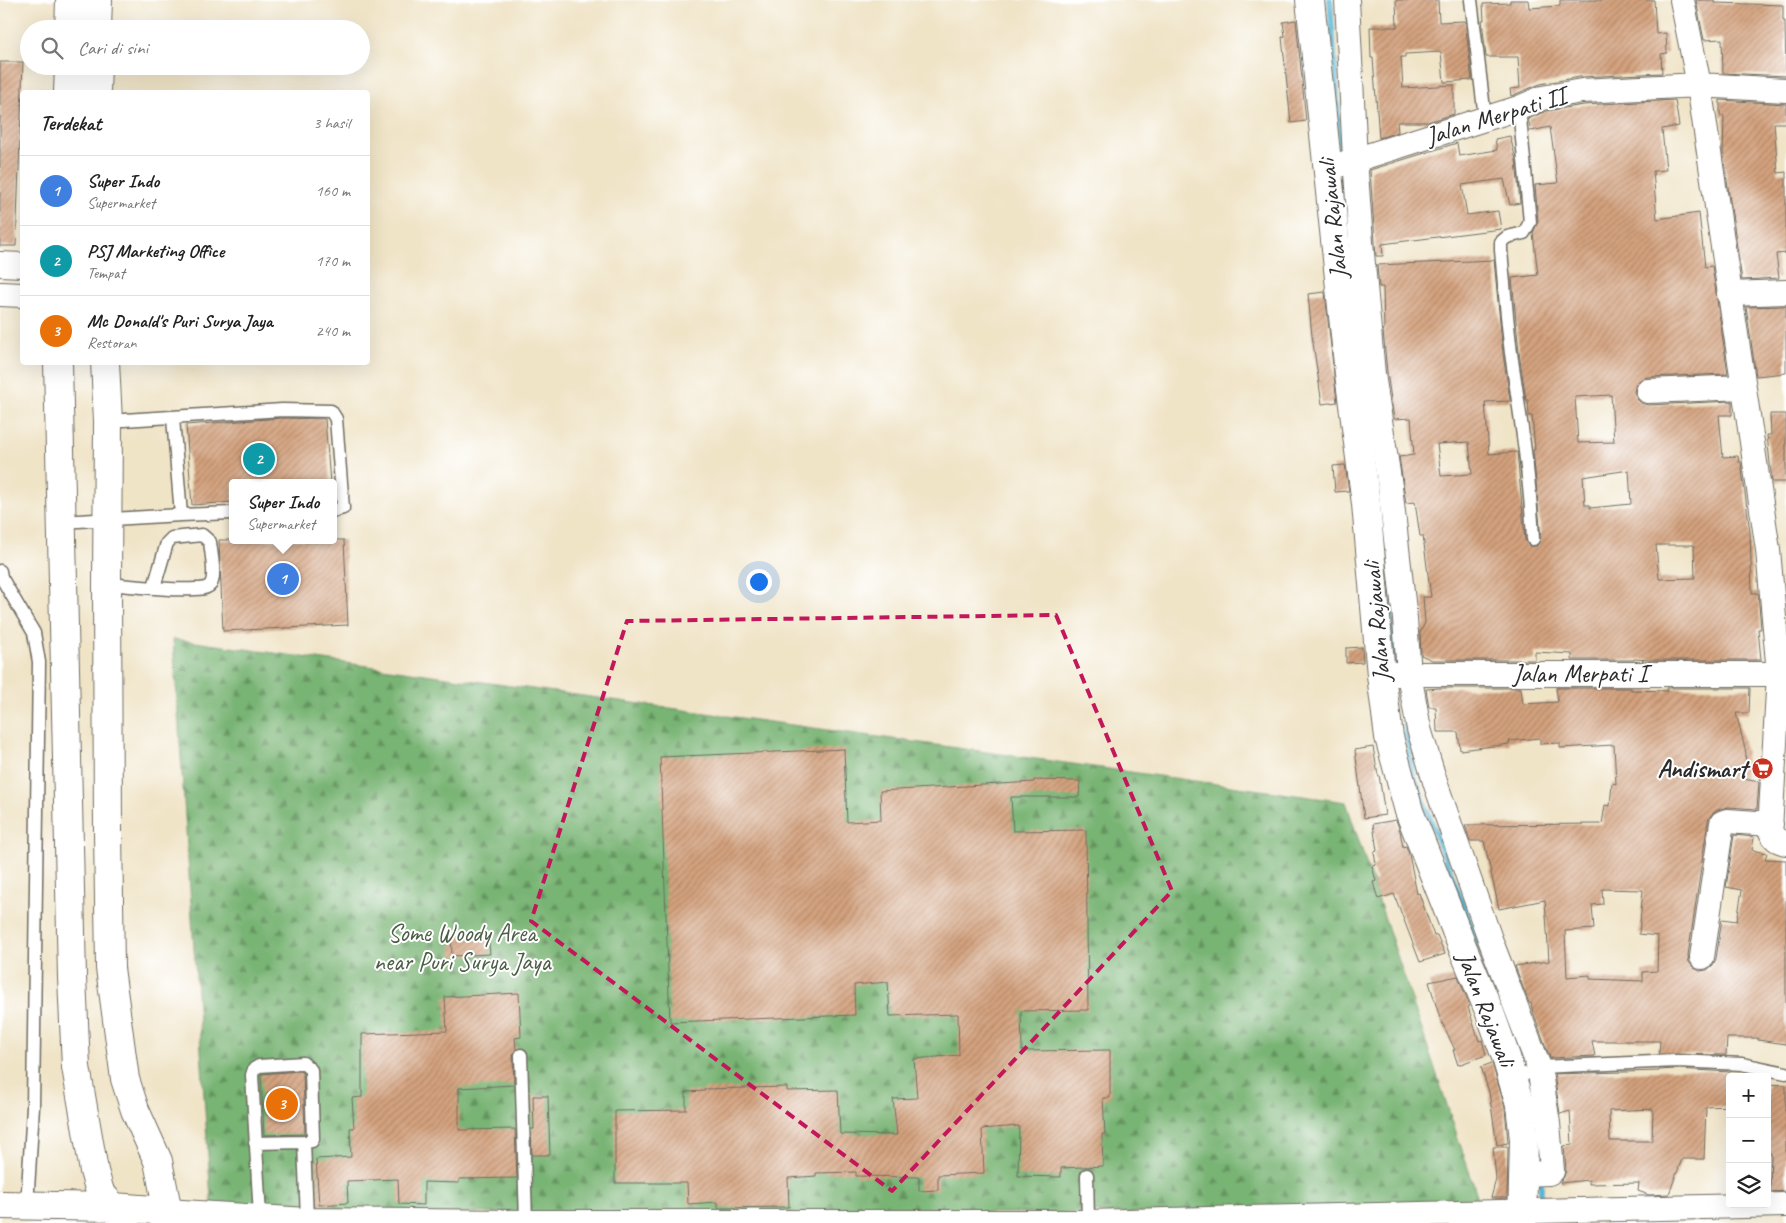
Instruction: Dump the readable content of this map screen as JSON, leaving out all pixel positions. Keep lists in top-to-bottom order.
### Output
{
  "streets": {
    "street": ["Jalan Merpati II", "Jalan Rajawali", "Jalan Merpati I"]
  },
  "crossings": [
    ["Jalan Merpati II", "Jalan Rajawali"],
    ["Jalan Rajawali", "Jalan Merpati I"]
  ],
  "parks": ["Some Woody Area near Puri Surya Jaya"],
  "places": {
    "supermarket": ["Andismart"]
  },
  "page": {
    "search": "Cari di sini",
    "heading": ["Terdekat", "3 hasil"],
    "list": [
      {
        "mark": "1",
        "name": "Super Indo",
        "note": "Supermarket",
        "value": "160 m"
      },
      {
        "mark": "2",
        "name": "PSJ Marketing Office",
        "note": "Tempat",
        "value": "170 m"
      },
      {
        "mark": "3",
        "name": "Mc Donald's Puri Surya Jaya",
        "note": "Restoran",
        "value": "240 m"
      }
    ],
    "pins": ["2", "1", "3"],
    "popup": ["Super Indo", "Supermarket"],
    "map_buttons": ["+", "−"]
  }
}
